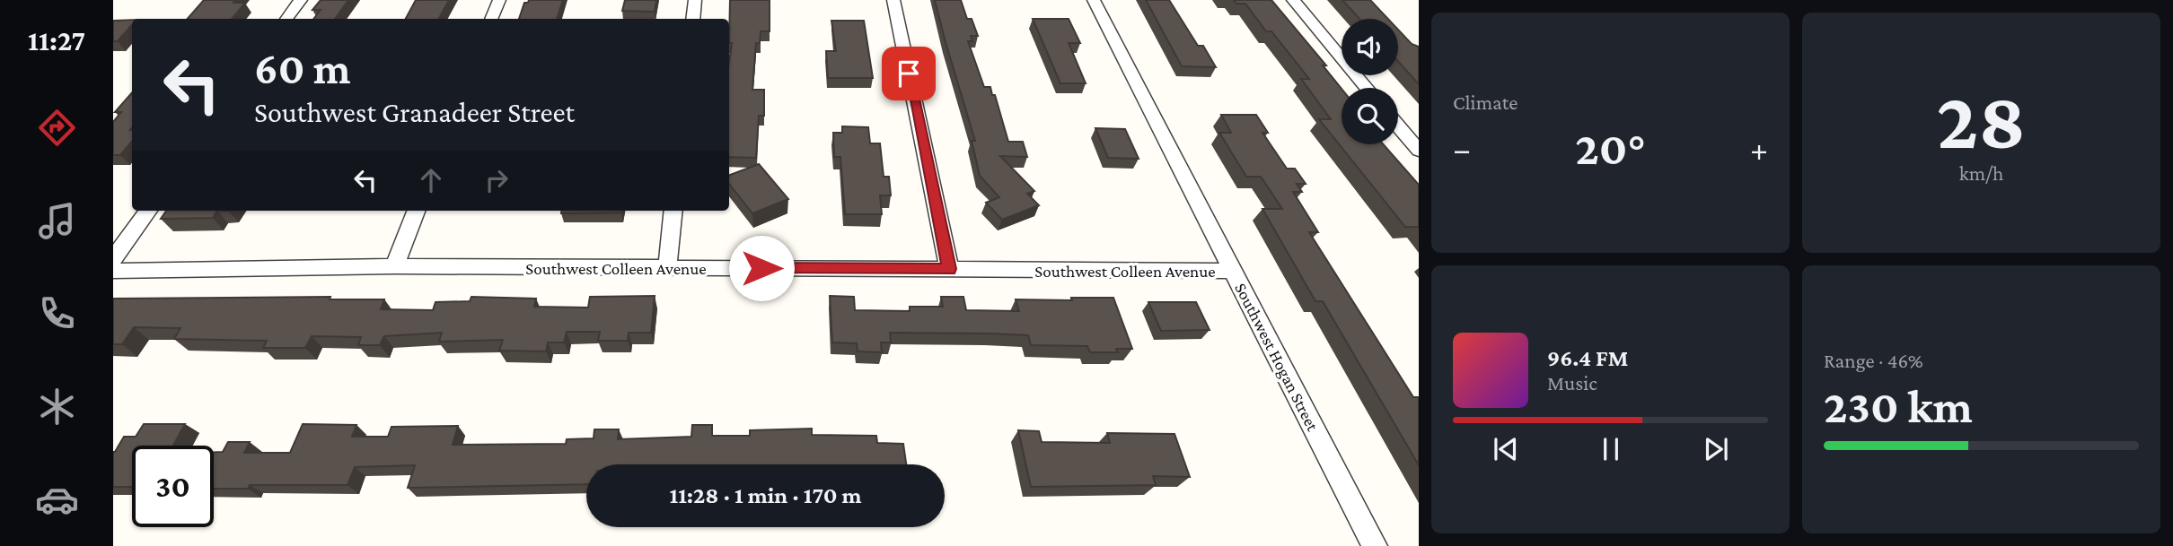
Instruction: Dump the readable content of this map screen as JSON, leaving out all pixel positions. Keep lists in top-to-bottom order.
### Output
{
  "streets": {
    "street": ["Southwest Colleen Avenue", "Southwest Hogan Street"]
  },
  "crossings": [
    ["Southwest Colleen Avenue", "Southwest Hogan Street"]
  ],
  "page": {
    "tabs": "11:27",
    "tile": [
      "Climate",
      ["28", "km/h"],
      ["Range · 46%", "230 km"]
    ],
    "turn": ["60 m", "Southwest Granadeer Street"],
    "heat": ["−", "20°", "+"],
    "song": ["96.4 FM", "Music"],
    "limit": "30",
    "trip": "11:28 · 1 min · 170 m"
  }
}
